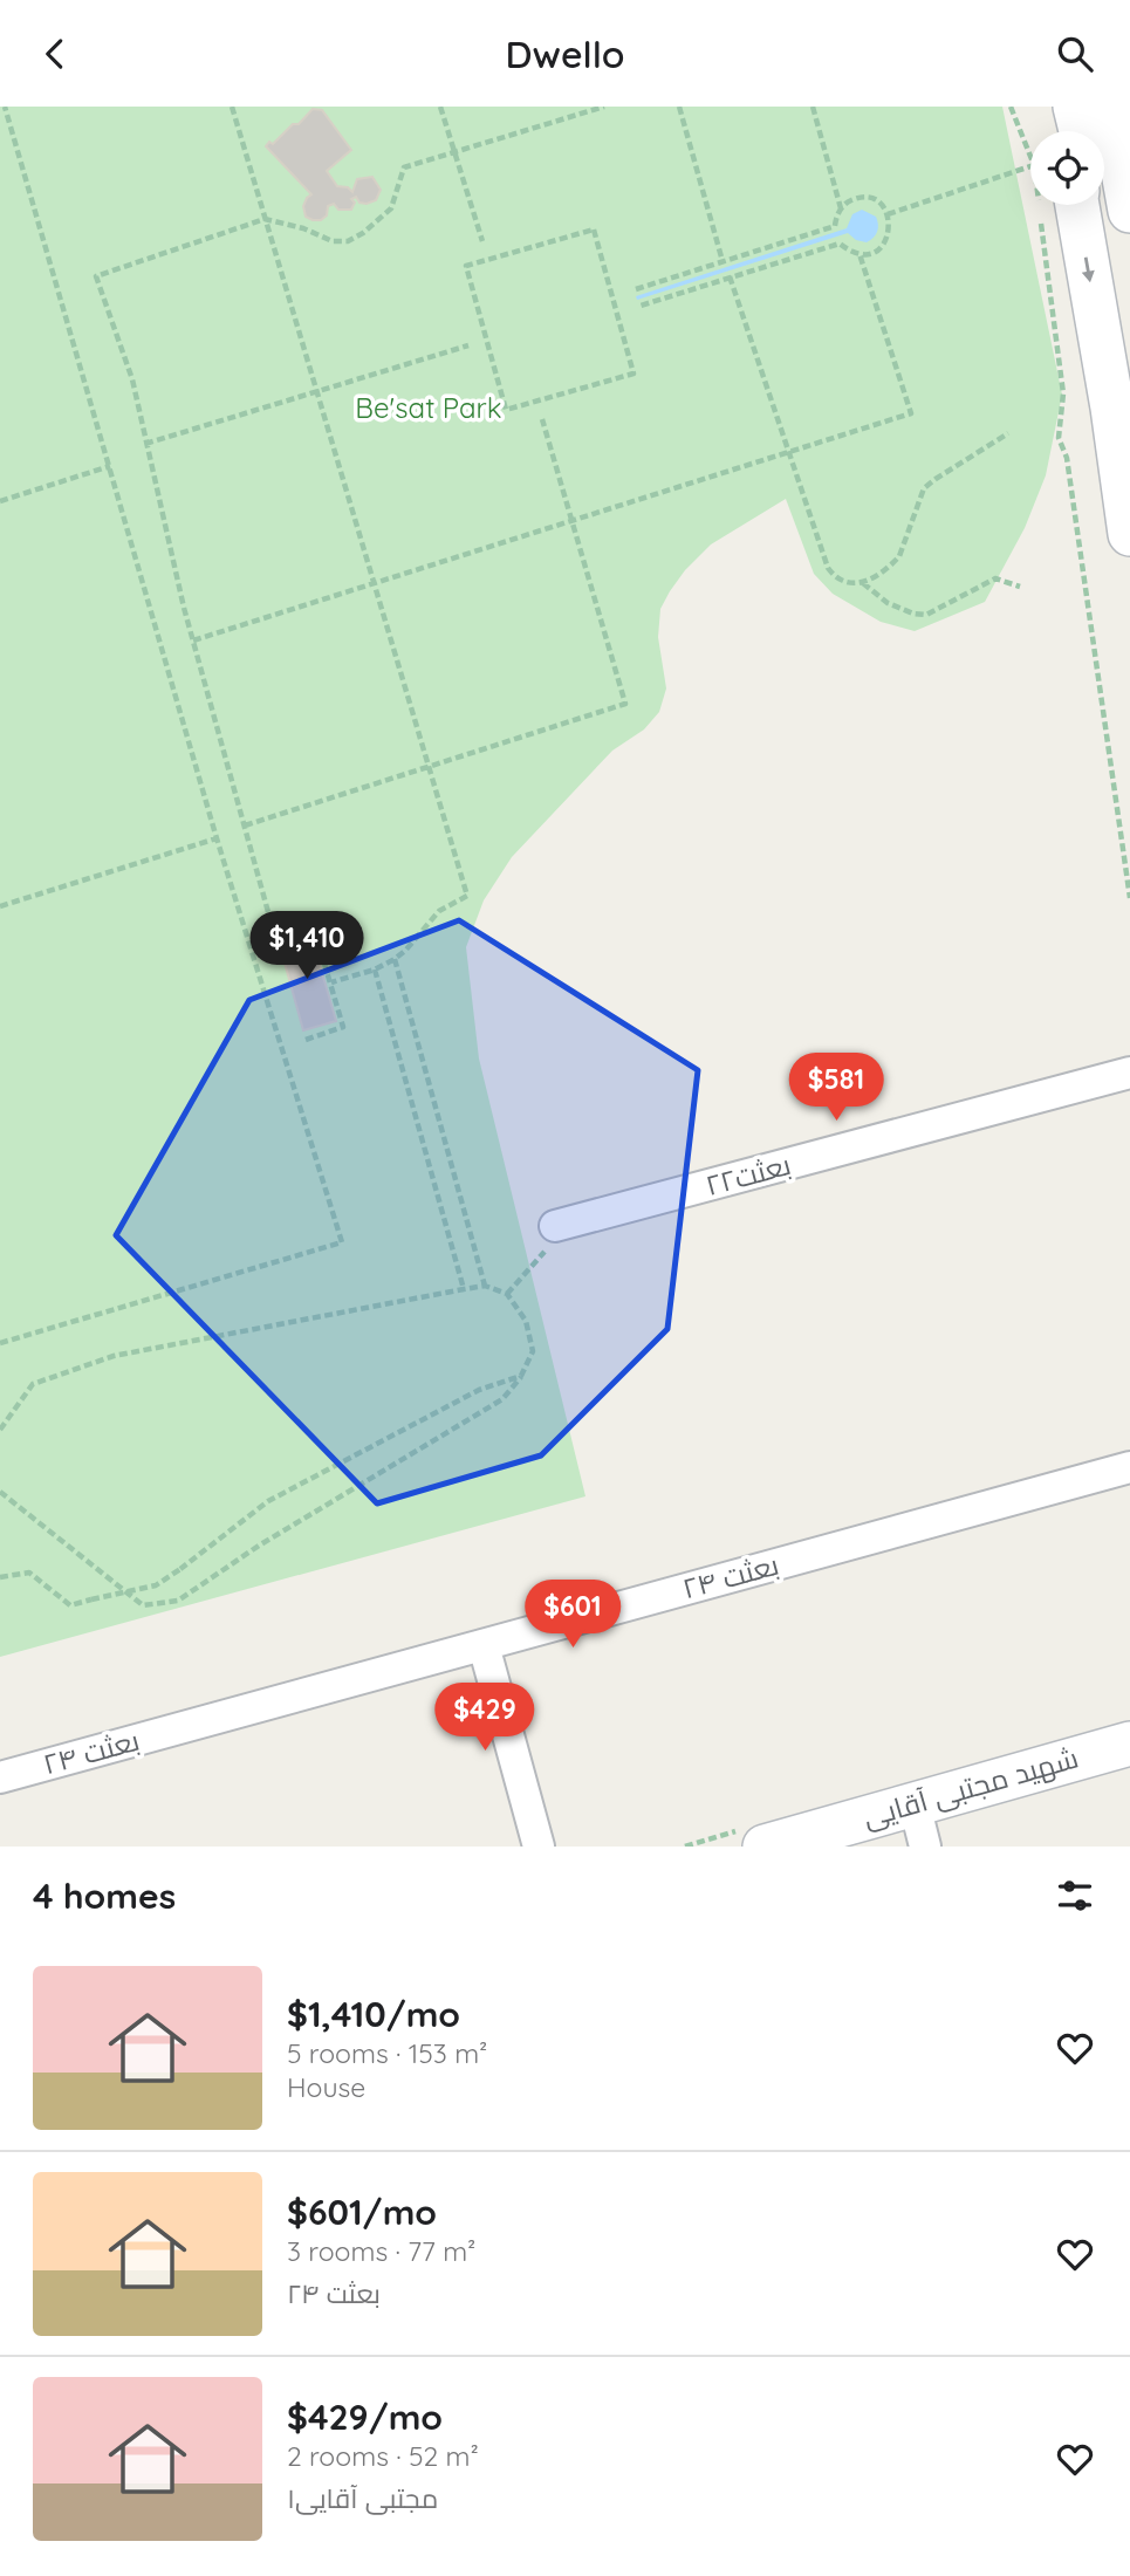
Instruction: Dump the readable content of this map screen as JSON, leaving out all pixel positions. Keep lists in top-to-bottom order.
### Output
{
  "streets": {
    "main road": ["شهید مجتبی آقایی"],
    "street": ["بعثت۲۲", "بعثت ۲۴"]
  },
  "parks": ["Be'sat Park"],
  "page": {
    "header": "Dwello",
    "price": [
      "$1,410",
      "$581",
      "$601",
      "$429"
    ],
    "heading": "4 homes",
    "list": [
      {
        "name": "$1,410/mo",
        "note": "5 rooms · 153 m² · House"
      },
      {
        "name": "$601/mo",
        "note": "3 rooms · 77 m² · بعثت ۲۴"
      },
      {
        "name": "$429/mo",
        "note": "2 rooms · 52 m² · مجتبی آقایی۱"
      }
    ]
  }
}
